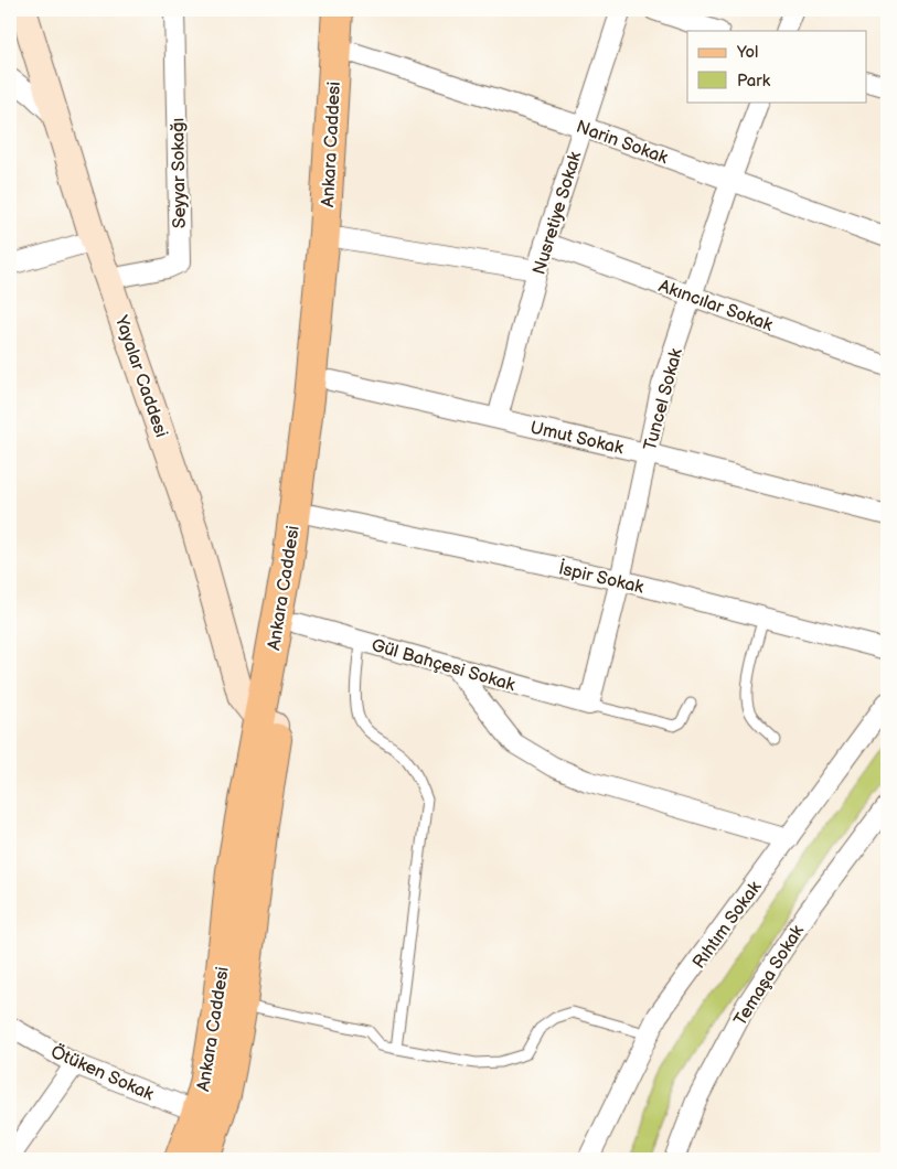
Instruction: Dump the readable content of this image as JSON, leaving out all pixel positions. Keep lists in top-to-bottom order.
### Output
{
  "streets": {
    "main road": ["Ankara Caddesi"],
    "street": [
      "Narin Sokak",
      "Seyyar Sokağı",
      "Nusretiye Sokak",
      "Akıncılar Sokak",
      "Yayalar Caddesi",
      "Tuncel Sokak",
      "Umut Sokak",
      "İspir Sokak",
      "Gül Bahçesi Sokak",
      "Rıhtım Sokak",
      "Temaşa Sokak",
      "Ötüken Sokak"
    ]
  },
  "crossings": [
    ["Narin Sokak", "Ankara Caddesi"],
    ["Narin Sokak", "Nusretiye Sokak"],
    ["Narin Sokak", "Tuncel Sokak"],
    ["Ankara Caddesi", "Yayalar Caddesi"],
    ["Ankara Caddesi", "Umut Sokak"],
    ["Ankara Caddesi", "İspir Sokak"],
    ["Ankara Caddesi", "Gül Bahçesi Sokak"],
    ["Ankara Caddesi", "Ötüken Sokak"],
    ["Seyyar Sokağı", "Yayalar Caddesi"],
    ["Nusretiye Sokak", "Akıncılar Sokak"],
    ["Nusretiye Sokak", "Umut Sokak"],
    ["Akıncılar Sokak", "Tuncel Sokak"],
    ["Tuncel Sokak", "Umut Sokak"],
    ["Tuncel Sokak", "İspir Sokak"],
    ["Tuncel Sokak", "Gül Bahçesi Sokak"]
  ],
  "legend": ["Yol", "Park"]
}
